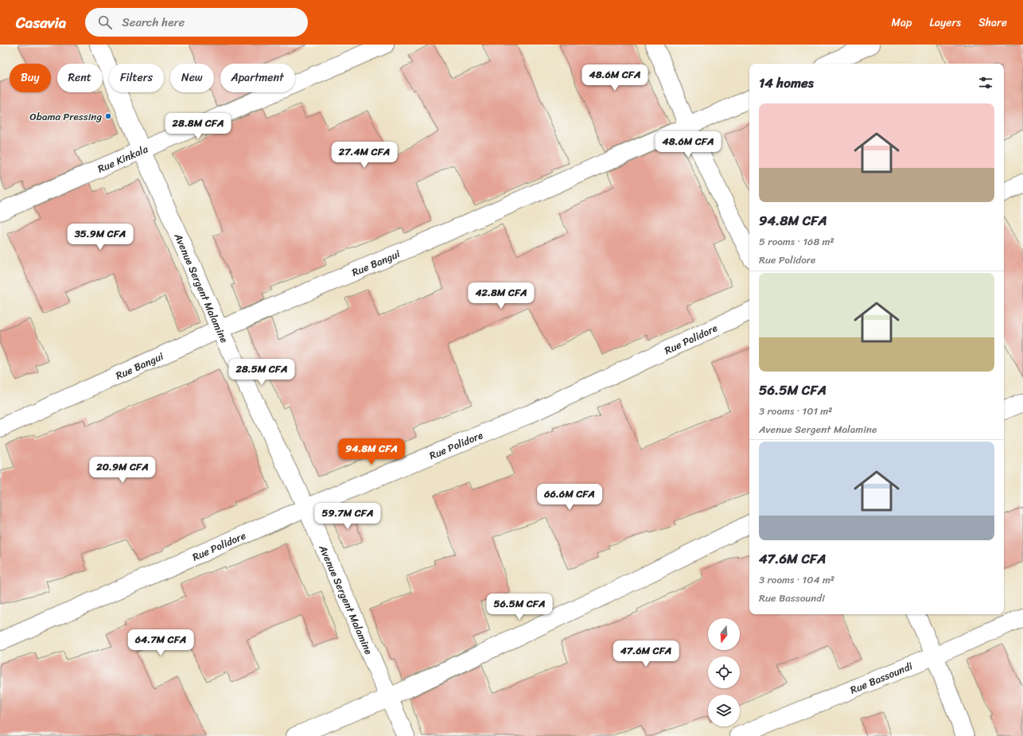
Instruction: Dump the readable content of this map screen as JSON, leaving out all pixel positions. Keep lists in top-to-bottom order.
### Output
{
  "streets": {
    "street": [
      "Rue Kinkala",
      "Rue Bangui",
      "Avenue Sergent Malamine",
      "Rue Polidore",
      "Rue Bassoundi"
    ]
  },
  "crossings": [
    ["Rue Kinkala", "Avenue Sergent Malamine"],
    ["Rue Bangui", "Avenue Sergent Malamine"],
    ["Avenue Sergent Malamine", "Rue Polidore"]
  ],
  "places": ["Obama Pressing"],
  "north": "bottom",
  "page": {
    "header": "Casavia",
    "search": "Search here",
    "nav": ["Map", "Layers", "Share"],
    "chip": [
      "Buy",
      "Rent",
      "Filters",
      "New",
      "Apartment"
    ],
    "heading": "14 homes",
    "price": [
      "48.6M CFA",
      "28.8M CFA",
      "48.6M CFA",
      "27.4M CFA",
      "35.9M CFA",
      "42.8M CFA",
      "28.5M CFA",
      "94.8M CFA",
      "20.9M CFA",
      "66.6M CFA",
      "59.7M CFA",
      "56.5M CFA",
      "64.7M CFA",
      "47.6M CFA"
    ],
    "list": [
      {
        "name": "94.8M CFA",
        "note": "5 rooms · 168 m² · Rue Polidore"
      },
      {
        "name": "56.5M CFA",
        "note": "3 rooms · 101 m² · Avenue Sergent Malamine"
      },
      {
        "name": "47.6M CFA",
        "note": "3 rooms · 104 m² · Rue Bassoundi"
      }
    ]
  }
}
